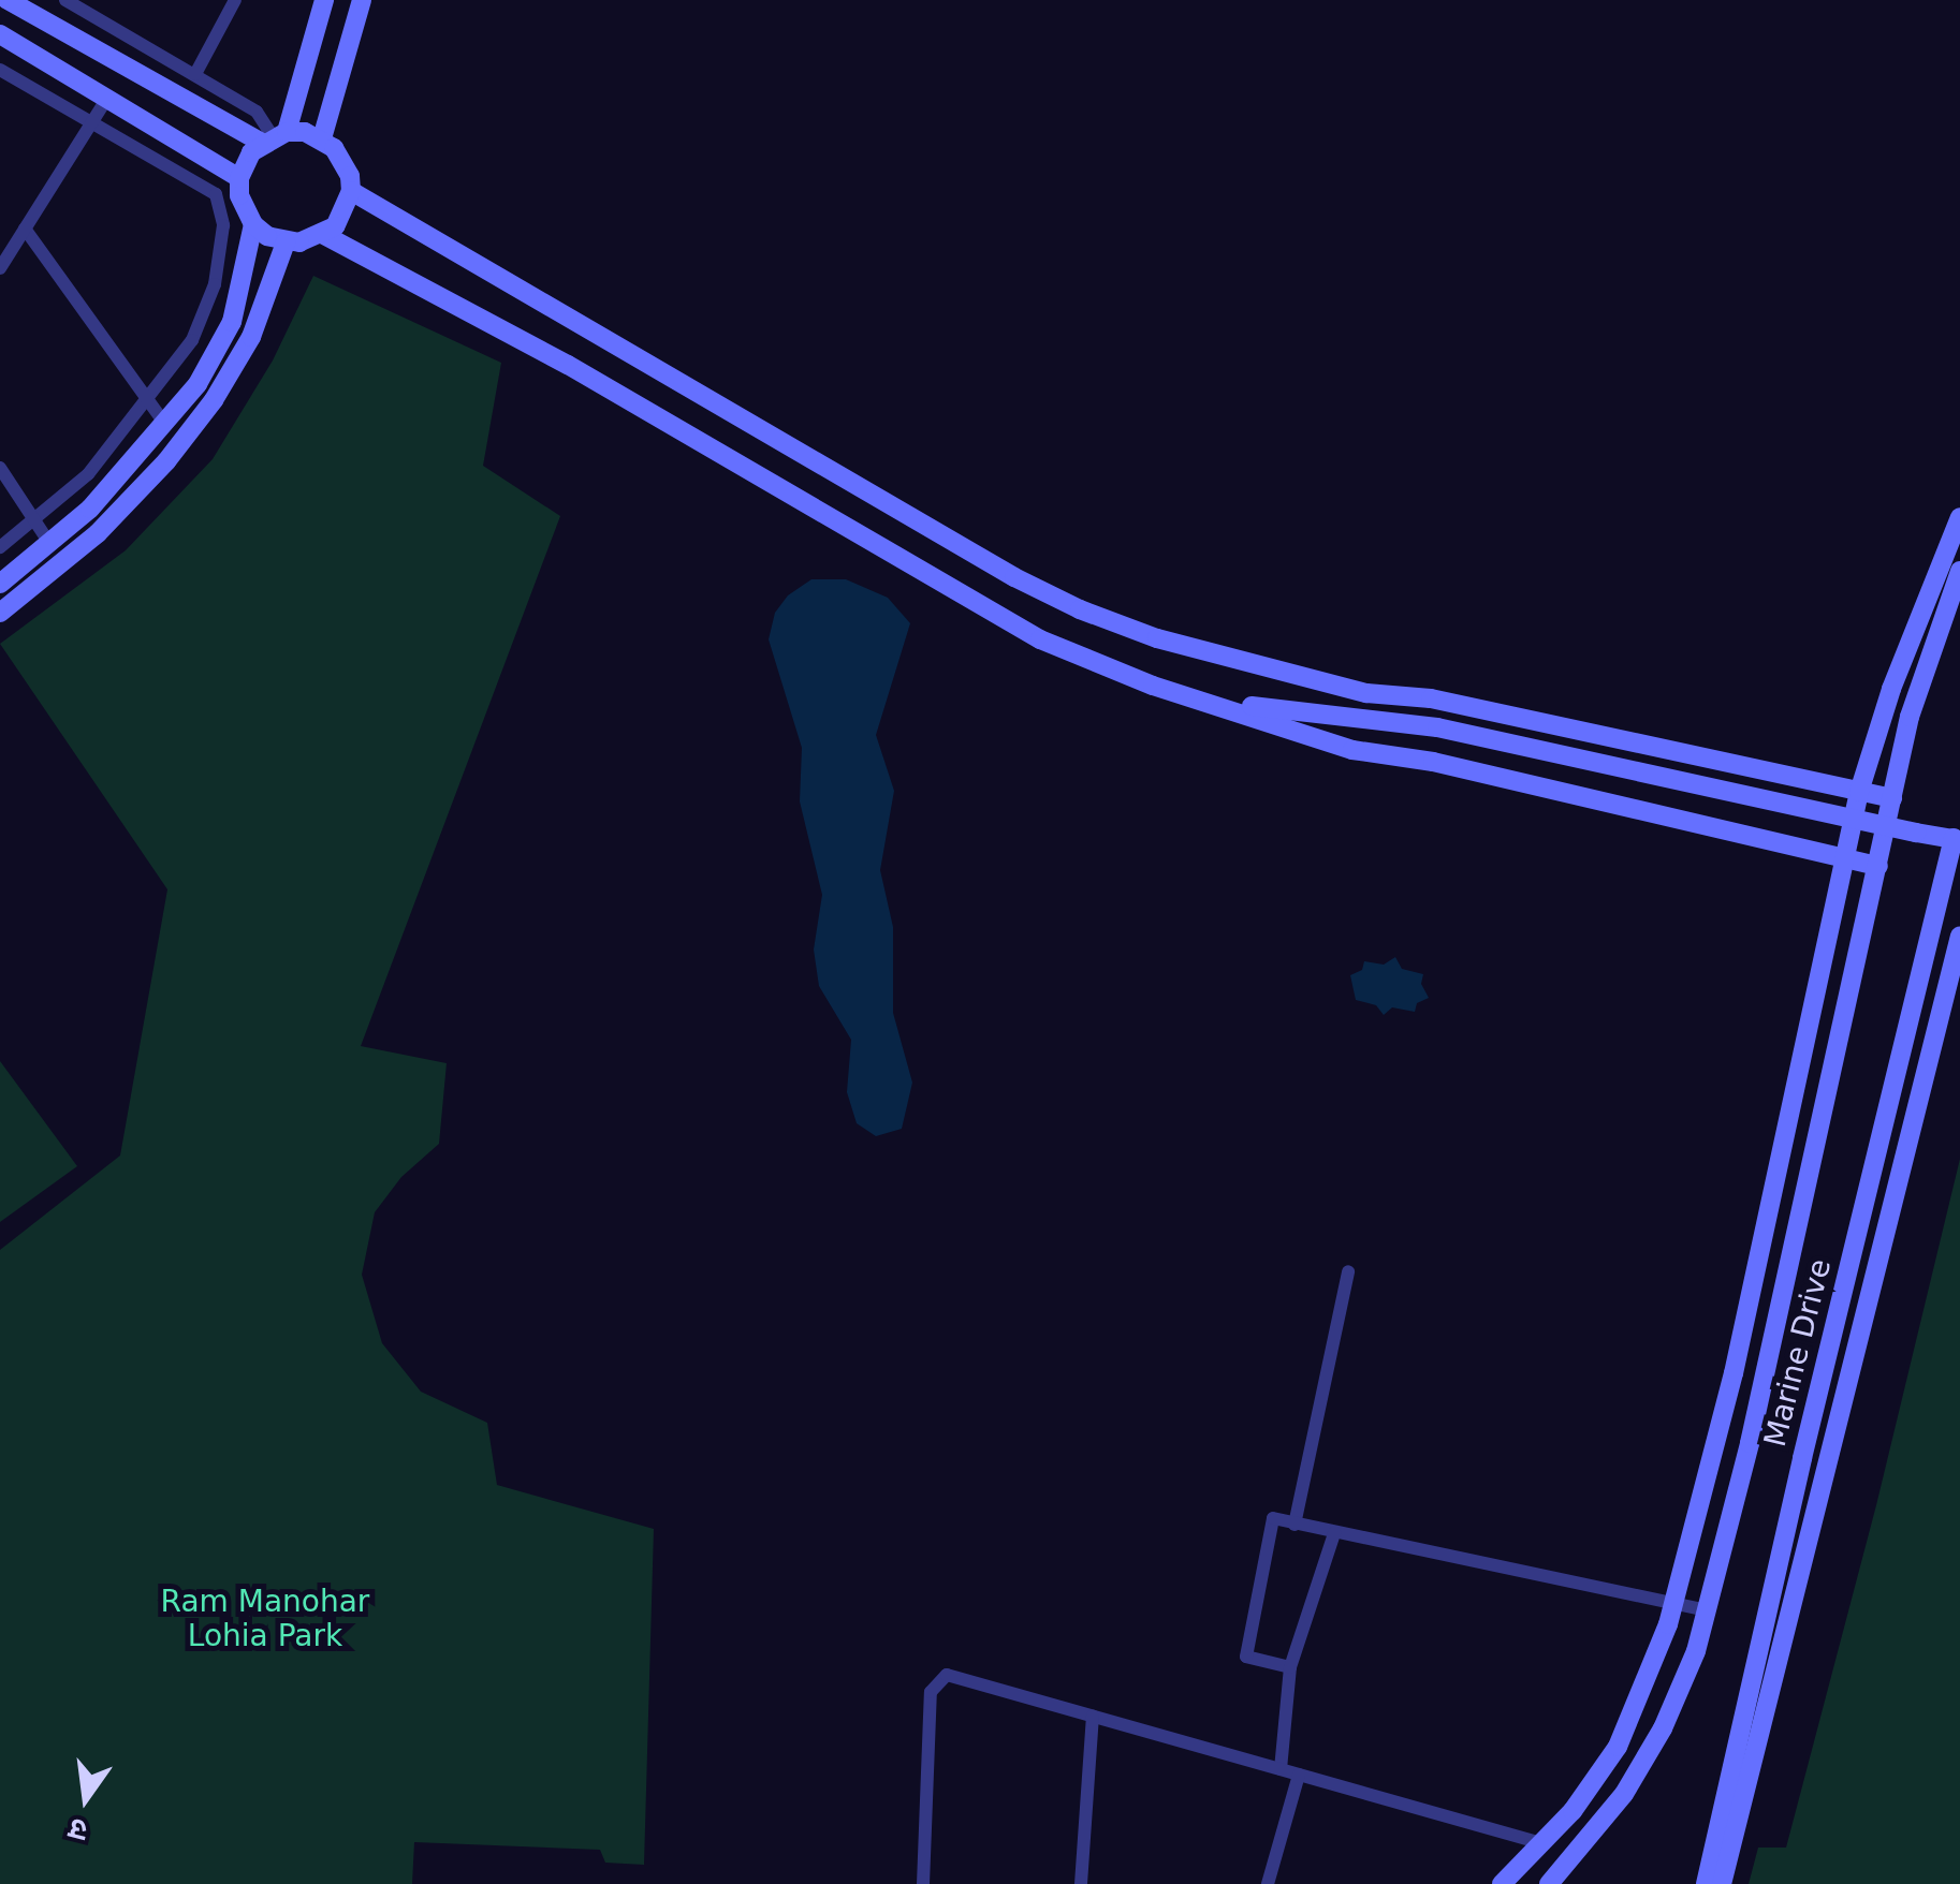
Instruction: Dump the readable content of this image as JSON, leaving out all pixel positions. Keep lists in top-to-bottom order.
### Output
{
  "streets": {
    "street": ["Marine Drive"]
  },
  "parks": ["Ram Manohar Lohia Park"],
  "north": "bottom"
}
